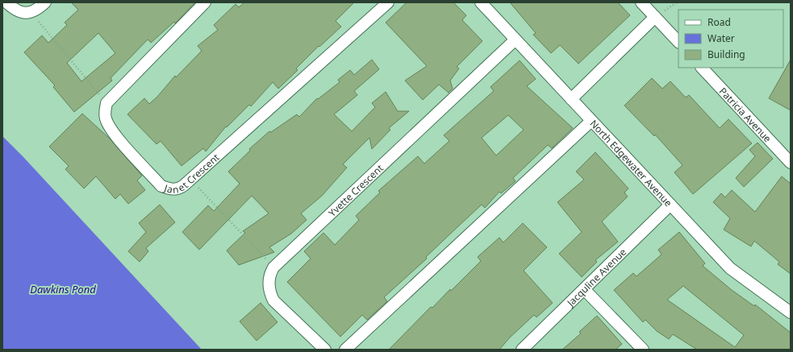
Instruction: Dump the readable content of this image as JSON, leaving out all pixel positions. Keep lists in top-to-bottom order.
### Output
{
  "streets": {
    "street": [
      "Patricia Avenue",
      "North Edgewater Avenue",
      "Janet Crescent",
      "Yvette Crescent",
      "Jacquline Avenue"
    ]
  },
  "crossings": [
    ["North Edgewater Avenue", "Yvette Crescent"],
    ["North Edgewater Avenue", "Jacquline Avenue"]
  ],
  "water": ["Dawkins Pond"],
  "legend": ["Road", "Water", "Building"]
}
